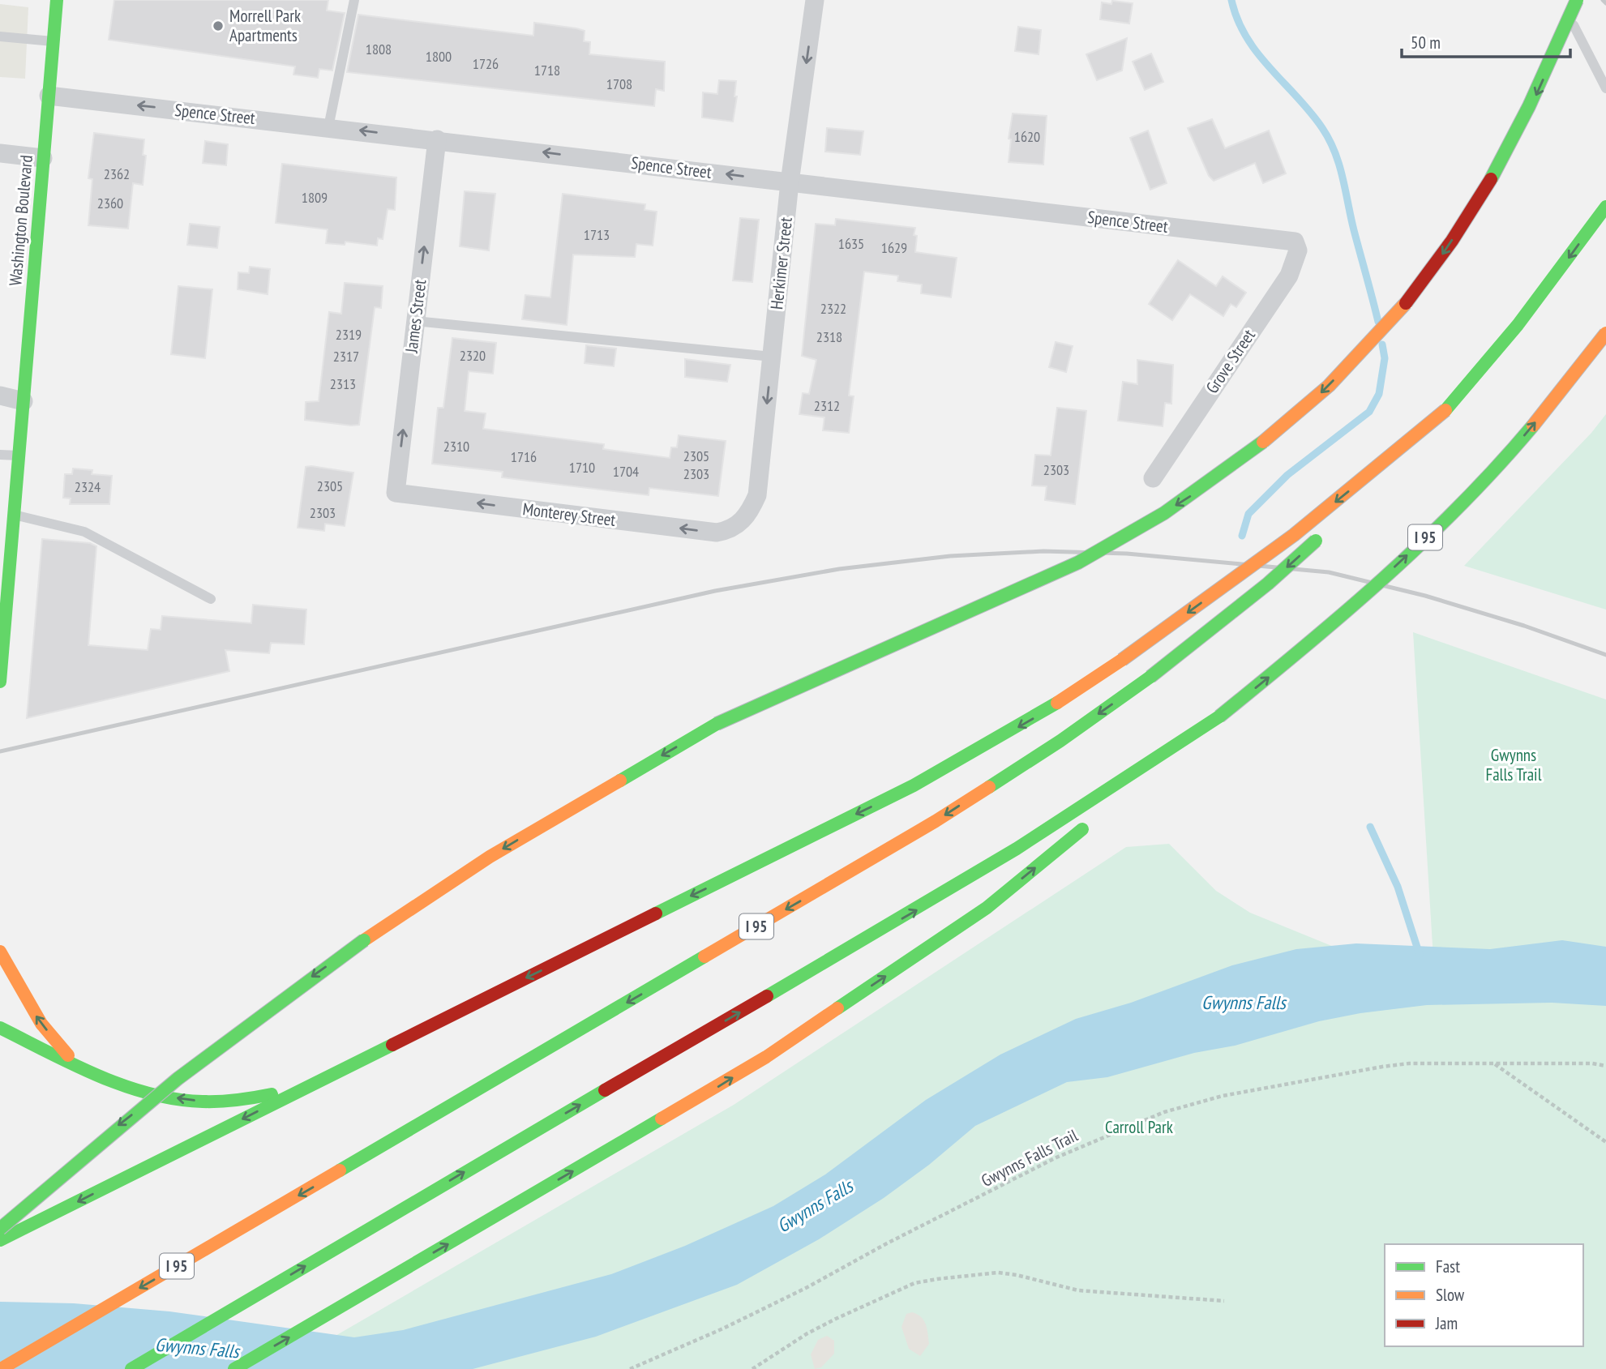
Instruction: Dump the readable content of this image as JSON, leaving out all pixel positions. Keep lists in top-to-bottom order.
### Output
{
  "streets": {
    "main road": ["Washington Boulevard", "I 95"],
    "street": [
      "Spence Street",
      "Herkimer Street",
      "James Street",
      "Grove Street",
      "Monterey Street"
    ],
    "path": ["Gwynns Falls Trail"]
  },
  "crossings": [
    ["Spence Street", "Washington Boulevard"],
    ["Spence Street", "Herkimer Street"],
    ["Spence Street", "James Street"],
    ["Spence Street", "Grove Street"],
    ["Herkimer Street", "Monterey Street"],
    ["James Street", "Monterey Street"]
  ],
  "one_way": [
    "Spence Street",
    "Herkimer Street",
    "James Street",
    "Monterey Street"
  ],
  "water": ["Gwynns Falls"],
  "parks": ["Gwynns Falls Trail", "Carroll Park"],
  "places": ["Morrell Park Apartments"],
  "house_numbers": [
    "1808",
    "1800",
    "1726",
    "1718",
    "1708",
    "1620",
    "2362",
    "1809",
    "2360",
    "1713",
    "1635",
    "1629",
    "2322",
    "2319",
    "2318",
    "2320",
    "2317",
    "2313",
    "2312",
    "2310",
    "2305",
    "1716",
    "1710",
    "2303",
    "1704",
    "2303",
    "2305",
    "2324",
    "2303"
  ],
  "legend": ["Fast", "Slow", "Jam"],
  "scale_bar": "50 m"
}
